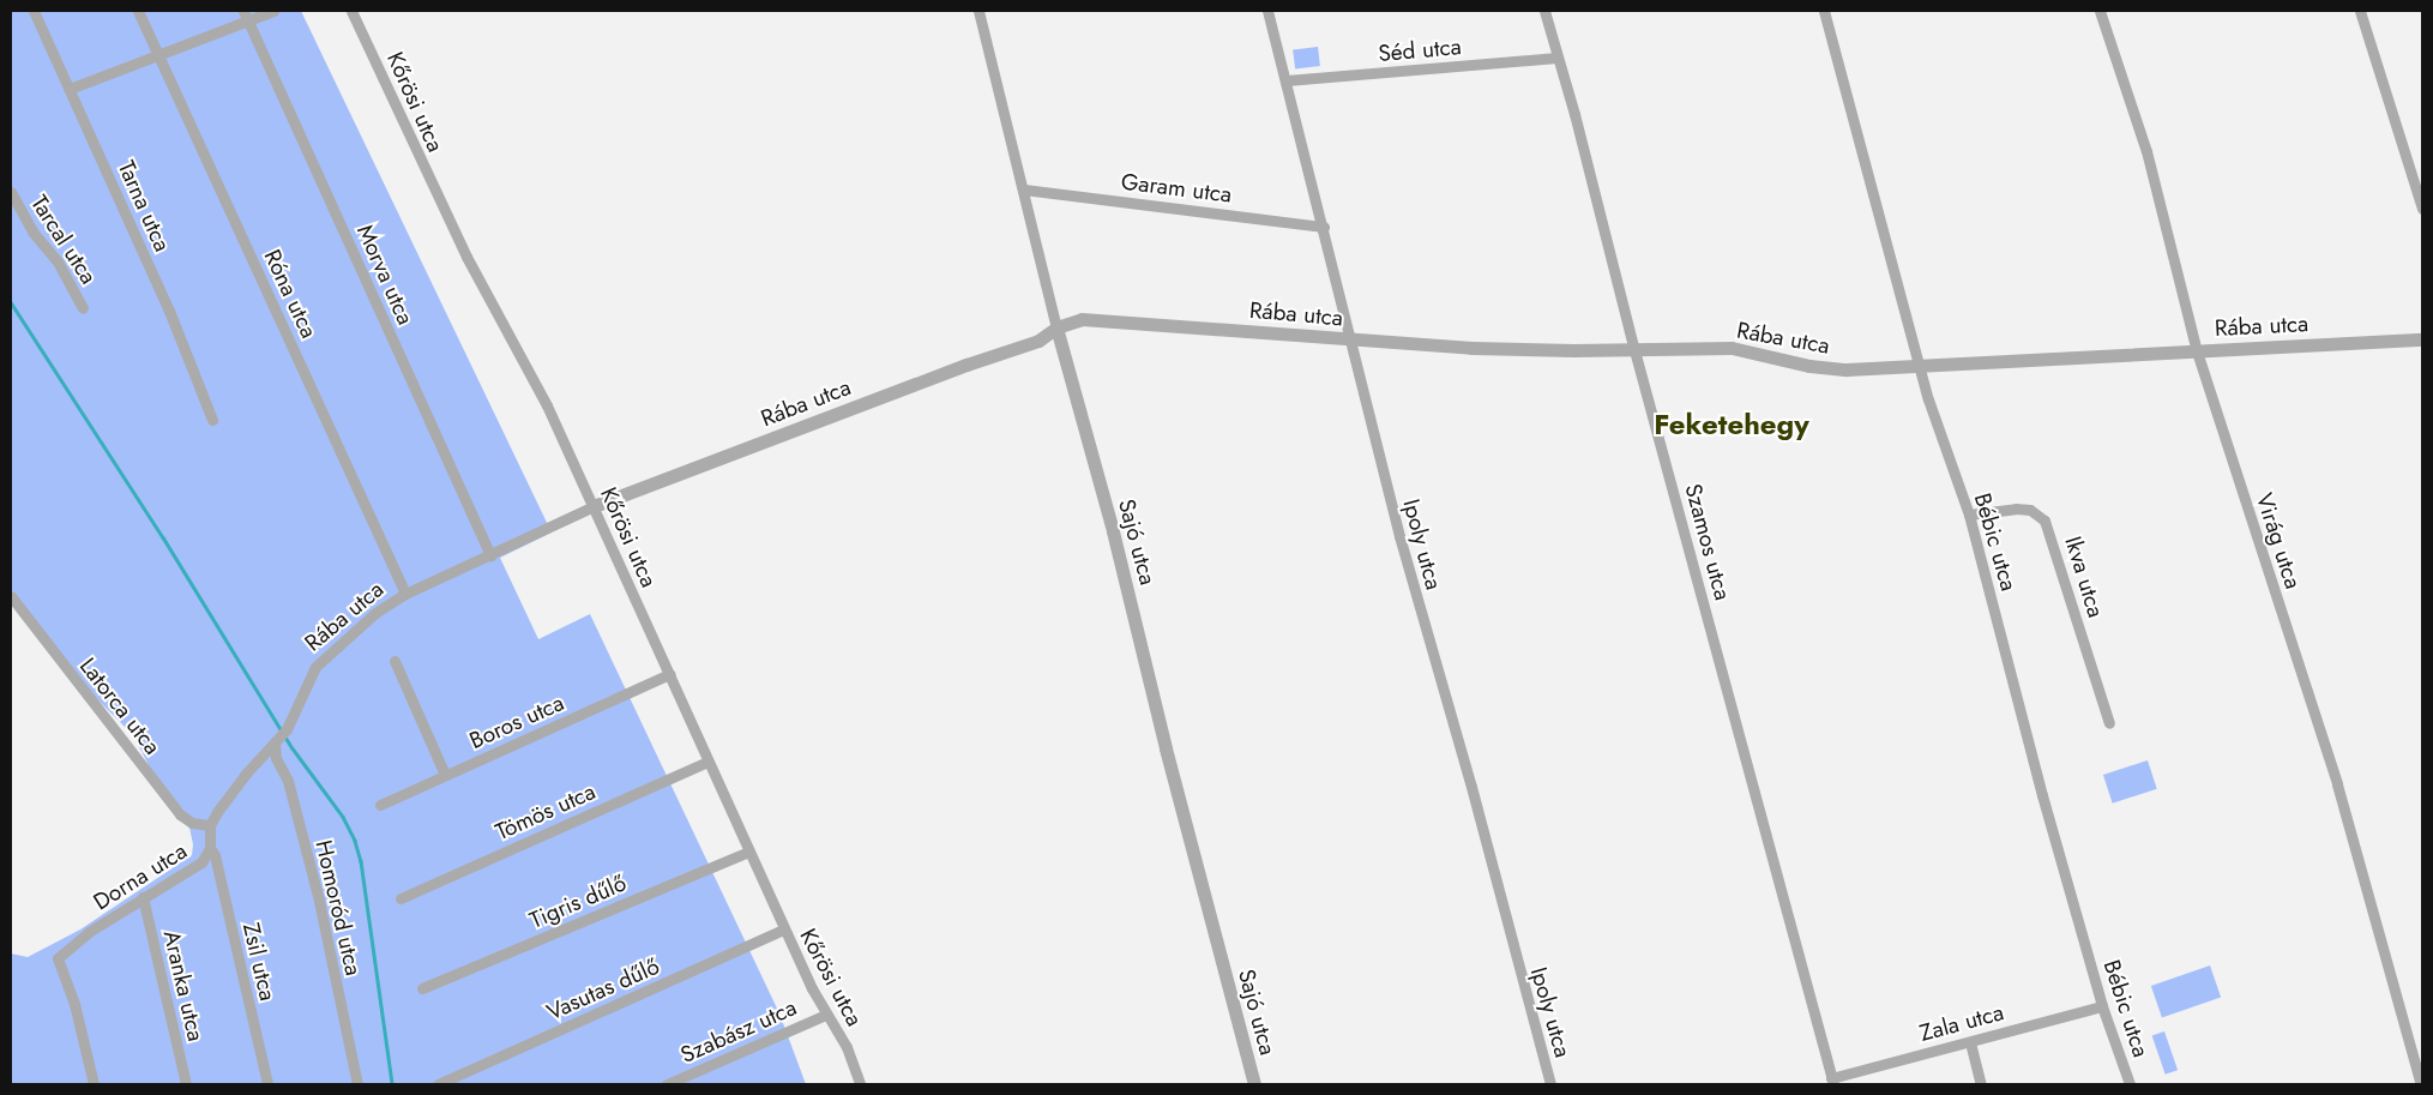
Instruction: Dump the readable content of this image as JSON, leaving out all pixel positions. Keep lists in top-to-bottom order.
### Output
{
  "streets": {
    "street": [
      "Séd utca",
      "Kőrösi utca",
      "Garam utca",
      "Tarna utca",
      "Tarcal utca",
      "Morva utca",
      "Róna utca",
      "Rába utca",
      "Virág utca",
      "Sajó utca",
      "Szamos utca",
      "Bébic utca",
      "Ipoly utca",
      "Ikva utca",
      "Latorca utca",
      "Boros utca",
      "Tömös utca",
      "Dorna utca",
      "Tigris dűlő",
      "Homoród utca",
      "Zsil utca",
      "Aranka utca",
      "Vasutas dűlő",
      "Zala utca",
      "Szabász utca"
    ]
  },
  "crossings": [
    ["Séd utca", "Szamos utca"],
    ["Séd utca", "Ipoly utca"],
    ["Kőrösi utca", "Rába utca"],
    ["Kőrösi utca", "Boros utca"],
    ["Kőrösi utca", "Tömös utca"],
    ["Kőrösi utca", "Tigris dűlő"],
    ["Kőrösi utca", "Vasutas dűlő"],
    ["Kőrösi utca", "Szabász utca"],
    ["Garam utca", "Sajó utca"],
    ["Garam utca", "Ipoly utca"],
    ["Morva utca", "Rába utca"],
    ["Róna utca", "Rába utca"],
    ["Rába utca", "Virág utca"],
    ["Rába utca", "Sajó utca"],
    ["Rába utca", "Szamos utca"],
    ["Rába utca", "Bébic utca"],
    ["Rába utca", "Ipoly utca"],
    ["Rába utca", "Homoród utca"],
    ["Szamos utca", "Zala utca"],
    ["Bébic utca", "Ikva utca"],
    ["Bébic utca", "Zala utca"],
    ["Latorca utca", "Dorna utca"],
    ["Dorna utca", "Zsil utca"],
    ["Dorna utca", "Aranka utca"]
  ],
  "districts": ["Feketehegy"]
}
